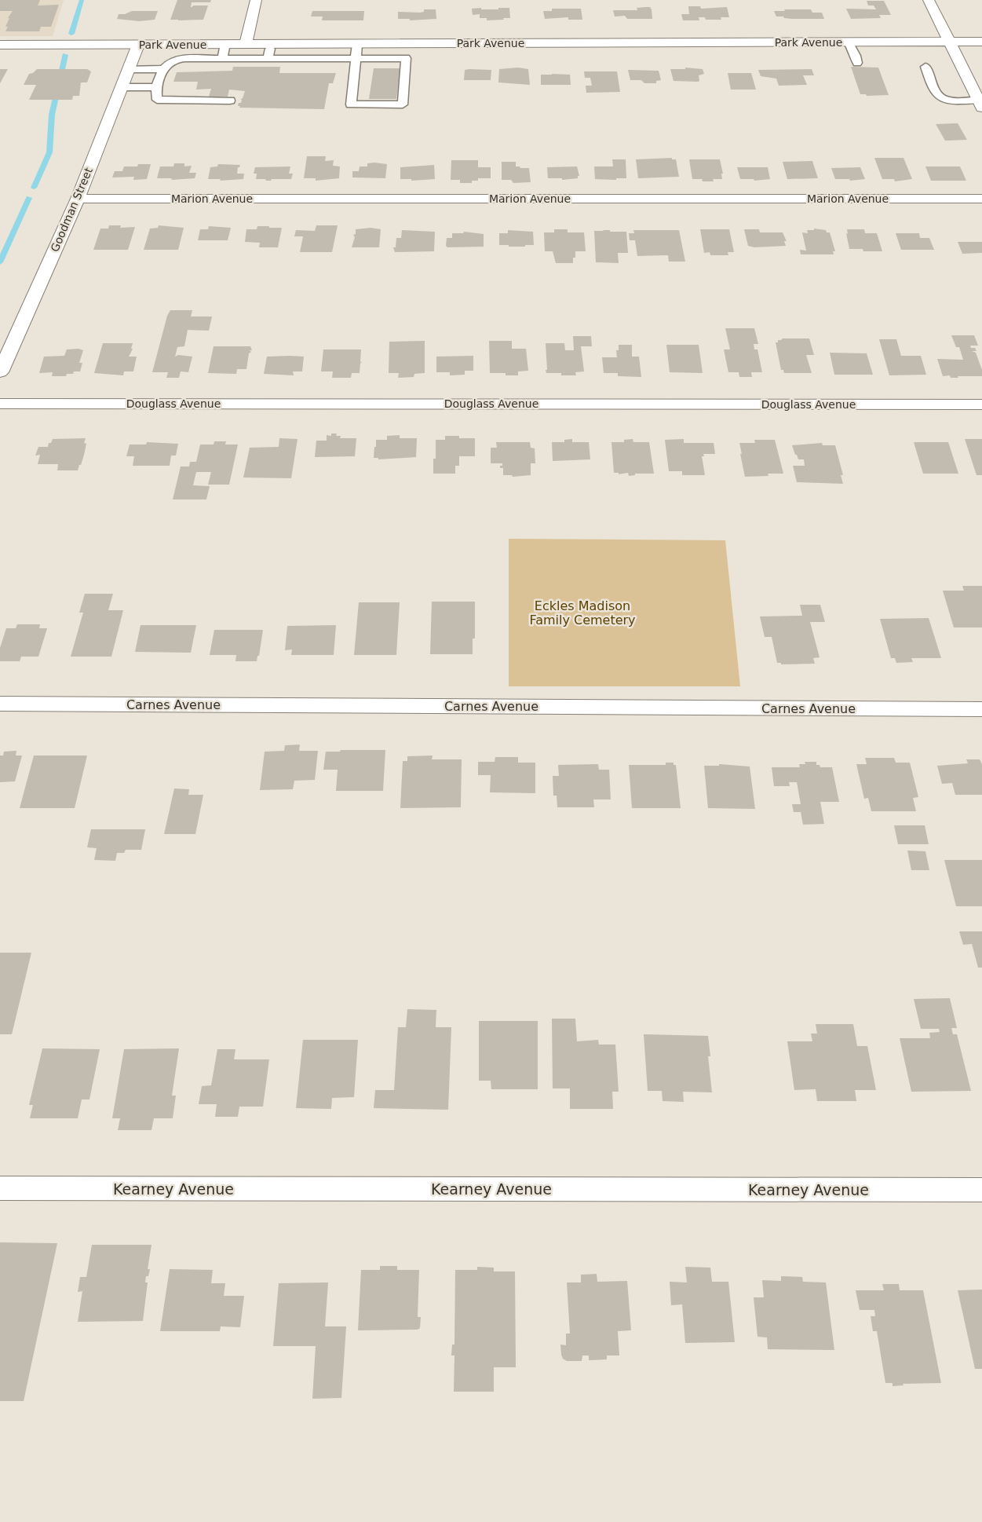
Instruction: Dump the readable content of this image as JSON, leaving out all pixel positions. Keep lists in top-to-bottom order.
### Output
{
  "streets": {
    "street": [
      "Park Avenue",
      "Marion Avenue",
      "Goodman Street",
      "Douglass Avenue",
      "Carnes Avenue",
      "Kearney Avenue"
    ]
  },
  "crossings": [
    ["Park Avenue", "Goodman Street"],
    ["Marion Avenue", "Goodman Street"]
  ],
  "parks": ["Eckles Madison Family Cemetery"]
}
